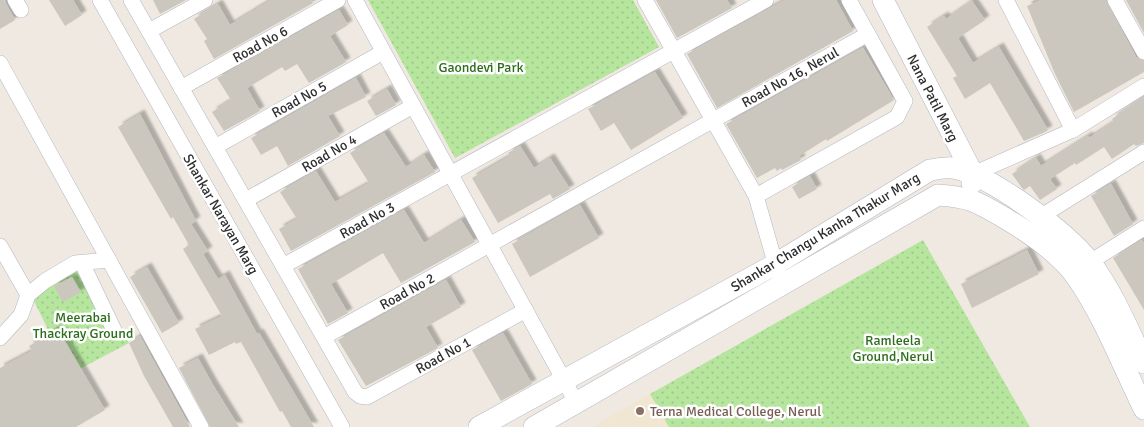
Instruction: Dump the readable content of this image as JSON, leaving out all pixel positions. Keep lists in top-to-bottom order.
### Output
{
  "streets": {
    "street": [
      "Road No 6",
      "Road No 16, Nerul",
      "Nana Patil Marg",
      "Road No 5",
      "Road No 4",
      "Shankar Narayan Marg",
      "Road No 3",
      "Shankar Changu Kanha Thakur Marg",
      "Road No 2",
      "Road No 1"
    ]
  },
  "crossings": [
    ["Road No 16, Nerul", "Road No 2"],
    ["Nana Patil Marg", "Shankar Changu Kanha Thakur Marg"],
    ["Road No 2", "Road No 1"]
  ],
  "parks": ["Gaondevi Park", "Meerabai Thackray Ground", "Ramleela Ground,Nerul"],
  "places": ["Terna Medical College, Nerul"]
}
